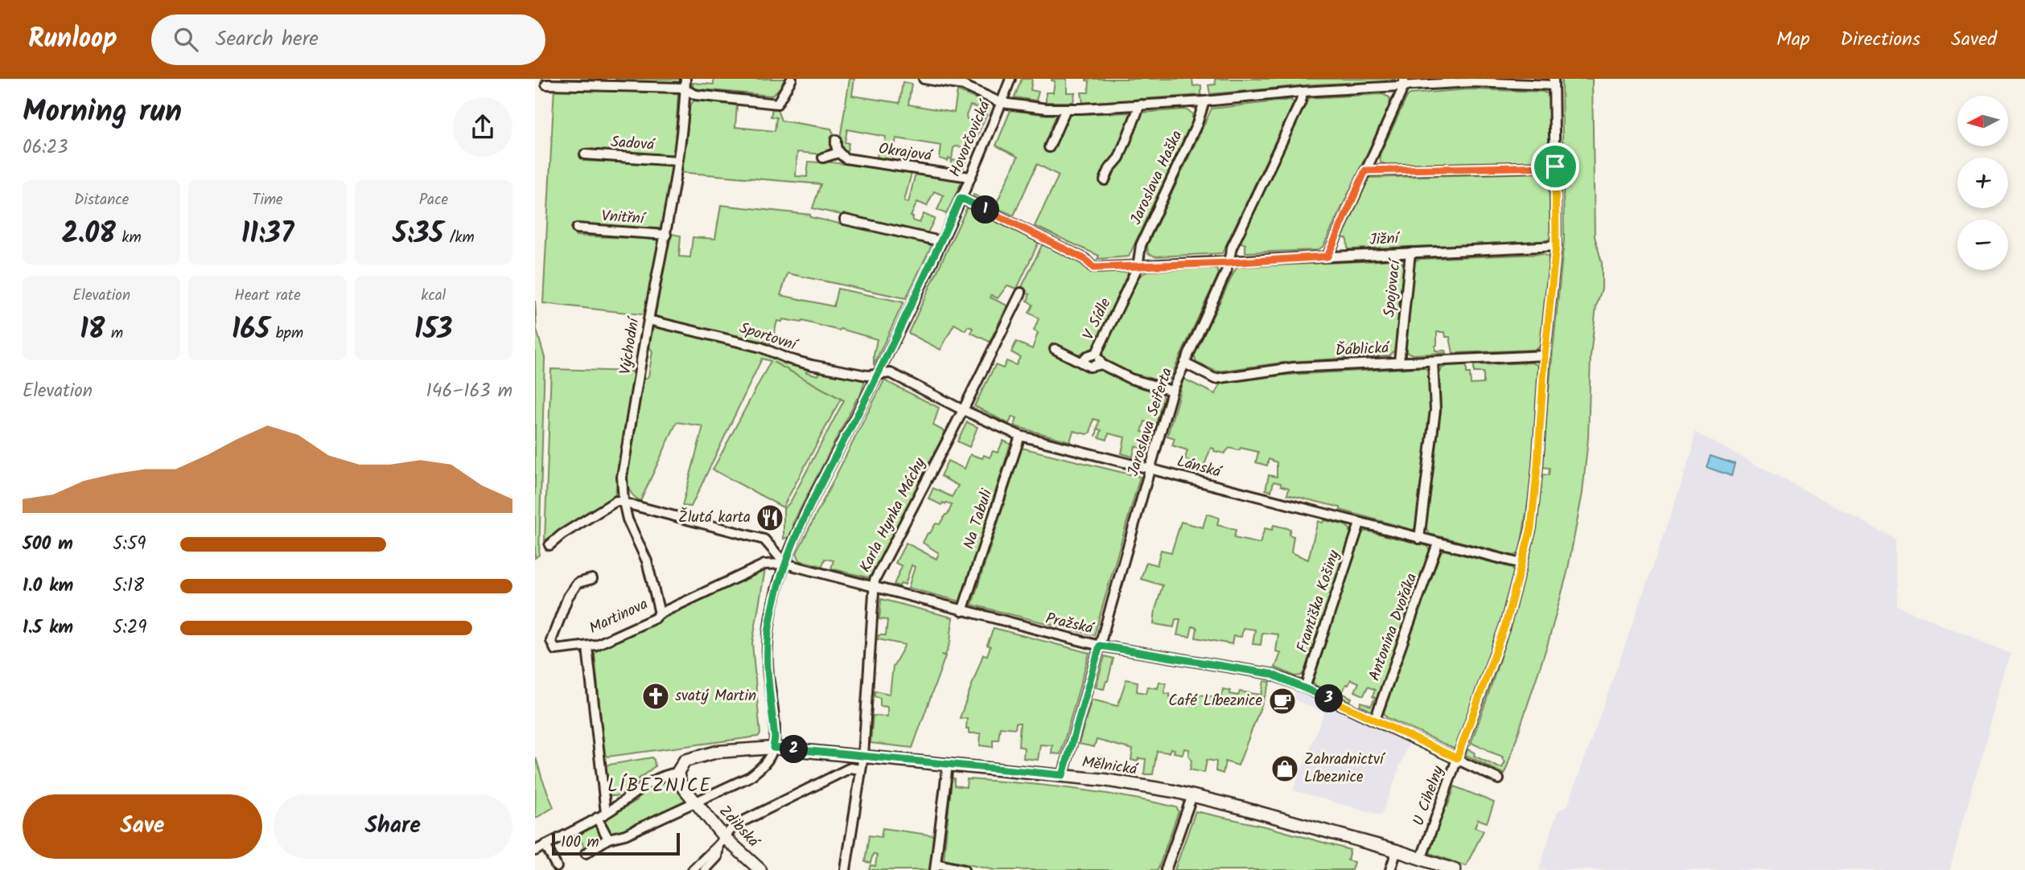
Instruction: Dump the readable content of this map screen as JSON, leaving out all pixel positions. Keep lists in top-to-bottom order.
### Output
{
  "streets": {
    "main road": ["Mělnická", "Zdibská"],
    "street": [
      "Hovorčovická",
      "Sadová",
      "Okrajová",
      "Jaroslava Haška",
      "Vnitřní",
      "Jižní",
      "Spojovací",
      "V Sídle",
      "Sportovní",
      "Východní",
      "Ďáblická",
      "Jaroslava Seiferta",
      "Lánská",
      "Karla Hynka Máchy",
      "Na Tabuli",
      "Františka Košiny",
      "Martinova",
      "Pražská",
      "Antonína Dvořáka",
      "U Cihelny"
    ]
  },
  "crossings": [
    ["Hovorčovická", "Okrajová"],
    ["Hovorčovická", "Jižní"],
    ["Hovorčovická", "Sportovní"],
    ["Hovorčovická", "Lánská"],
    ["Hovorčovická", "Martinova"],
    ["Hovorčovická", "Pražská"],
    ["Hovorčovická", "Mělnická"],
    ["Sadová", "Východní"],
    ["Jaroslava Haška", "Jižní"],
    ["Jaroslava Haška", "V Sídle"],
    ["Vnitřní", "Východní"],
    ["Jižní", "Spojovací"],
    ["Jižní", "V Sídle"],
    ["Jižní", "Jaroslava Seiferta"],
    ["Jižní", "U Cihelny"],
    ["Spojovací", "Ďáblická"],
    ["V Sídle", "Jaroslava Seiferta"],
    ["Sportovní", "Východní"],
    ["Sportovní", "Lánská"],
    ["Východní", "Martinova"],
    ["Ďáblická", "Jaroslava Seiferta"],
    ["Ďáblická", "U Cihelny"],
    ["Jaroslava Seiferta", "Lánská"],
    ["Jaroslava Seiferta", "Pražská"],
    ["Jaroslava Seiferta", "Mělnická"],
    ["Lánská", "Karla Hynka Máchy"],
    ["Lánská", "Na Tabuli"],
    ["Lánská", "Františka Košiny"],
    ["Lánská", "Antonína Dvořáka"],
    ["Lánská", "U Cihelny"],
    ["Karla Hynka Máchy", "Pražská"],
    ["Karla Hynka Máchy", "Mělnická"],
    ["Na Tabuli", "Pražská"],
    ["Františka Košiny", "Pražská"],
    ["Martinova", "Pražská"],
    ["Pražská", "Antonína Dvořáka"],
    ["Pražská", "U Cihelny"],
    ["Mělnická", "U Cihelny"],
    ["Mělnická", "Zdibská"]
  ],
  "districts": ["LÍBEZNICE"],
  "places": {
    "restaurant": ["Žlutá karta"],
    "church": ["svatý Martin"],
    "cafe": ["Café Líbeznice"],
    "shop": ["Zahradnictví Líbeznice"]
  },
  "scale_bar": "100 m",
  "north": "left",
  "page": {
    "header": "Runloop",
    "search": "Search here",
    "nav": ["Map", "Directions", "Saved"],
    "heading": ["Morning run", "06:23"],
    "map_buttons": ["+", "−"],
    "stats": [
      ["Distance", "2.08 km"],
      ["Time", "11:37"],
      ["Pace", "5:35 /km"],
      ["Elevation", "18 m"],
      ["Heart rate", "165 bpm"],
      ["kcal", "153"]
    ],
    "pins": ["1", "3", "2"],
    "chart": ["Elevation", "146–163 m"],
    "list": [
      {
        "name": "500 m",
        "note": "5:59"
      },
      {
        "name": "1.0 km",
        "note": "5:18"
      },
      {
        "name": "1.5 km",
        "note": "5:29"
      }
    ],
    "buttons": ["Save", "Share"],
    "scale": "100 m"
  }
}
